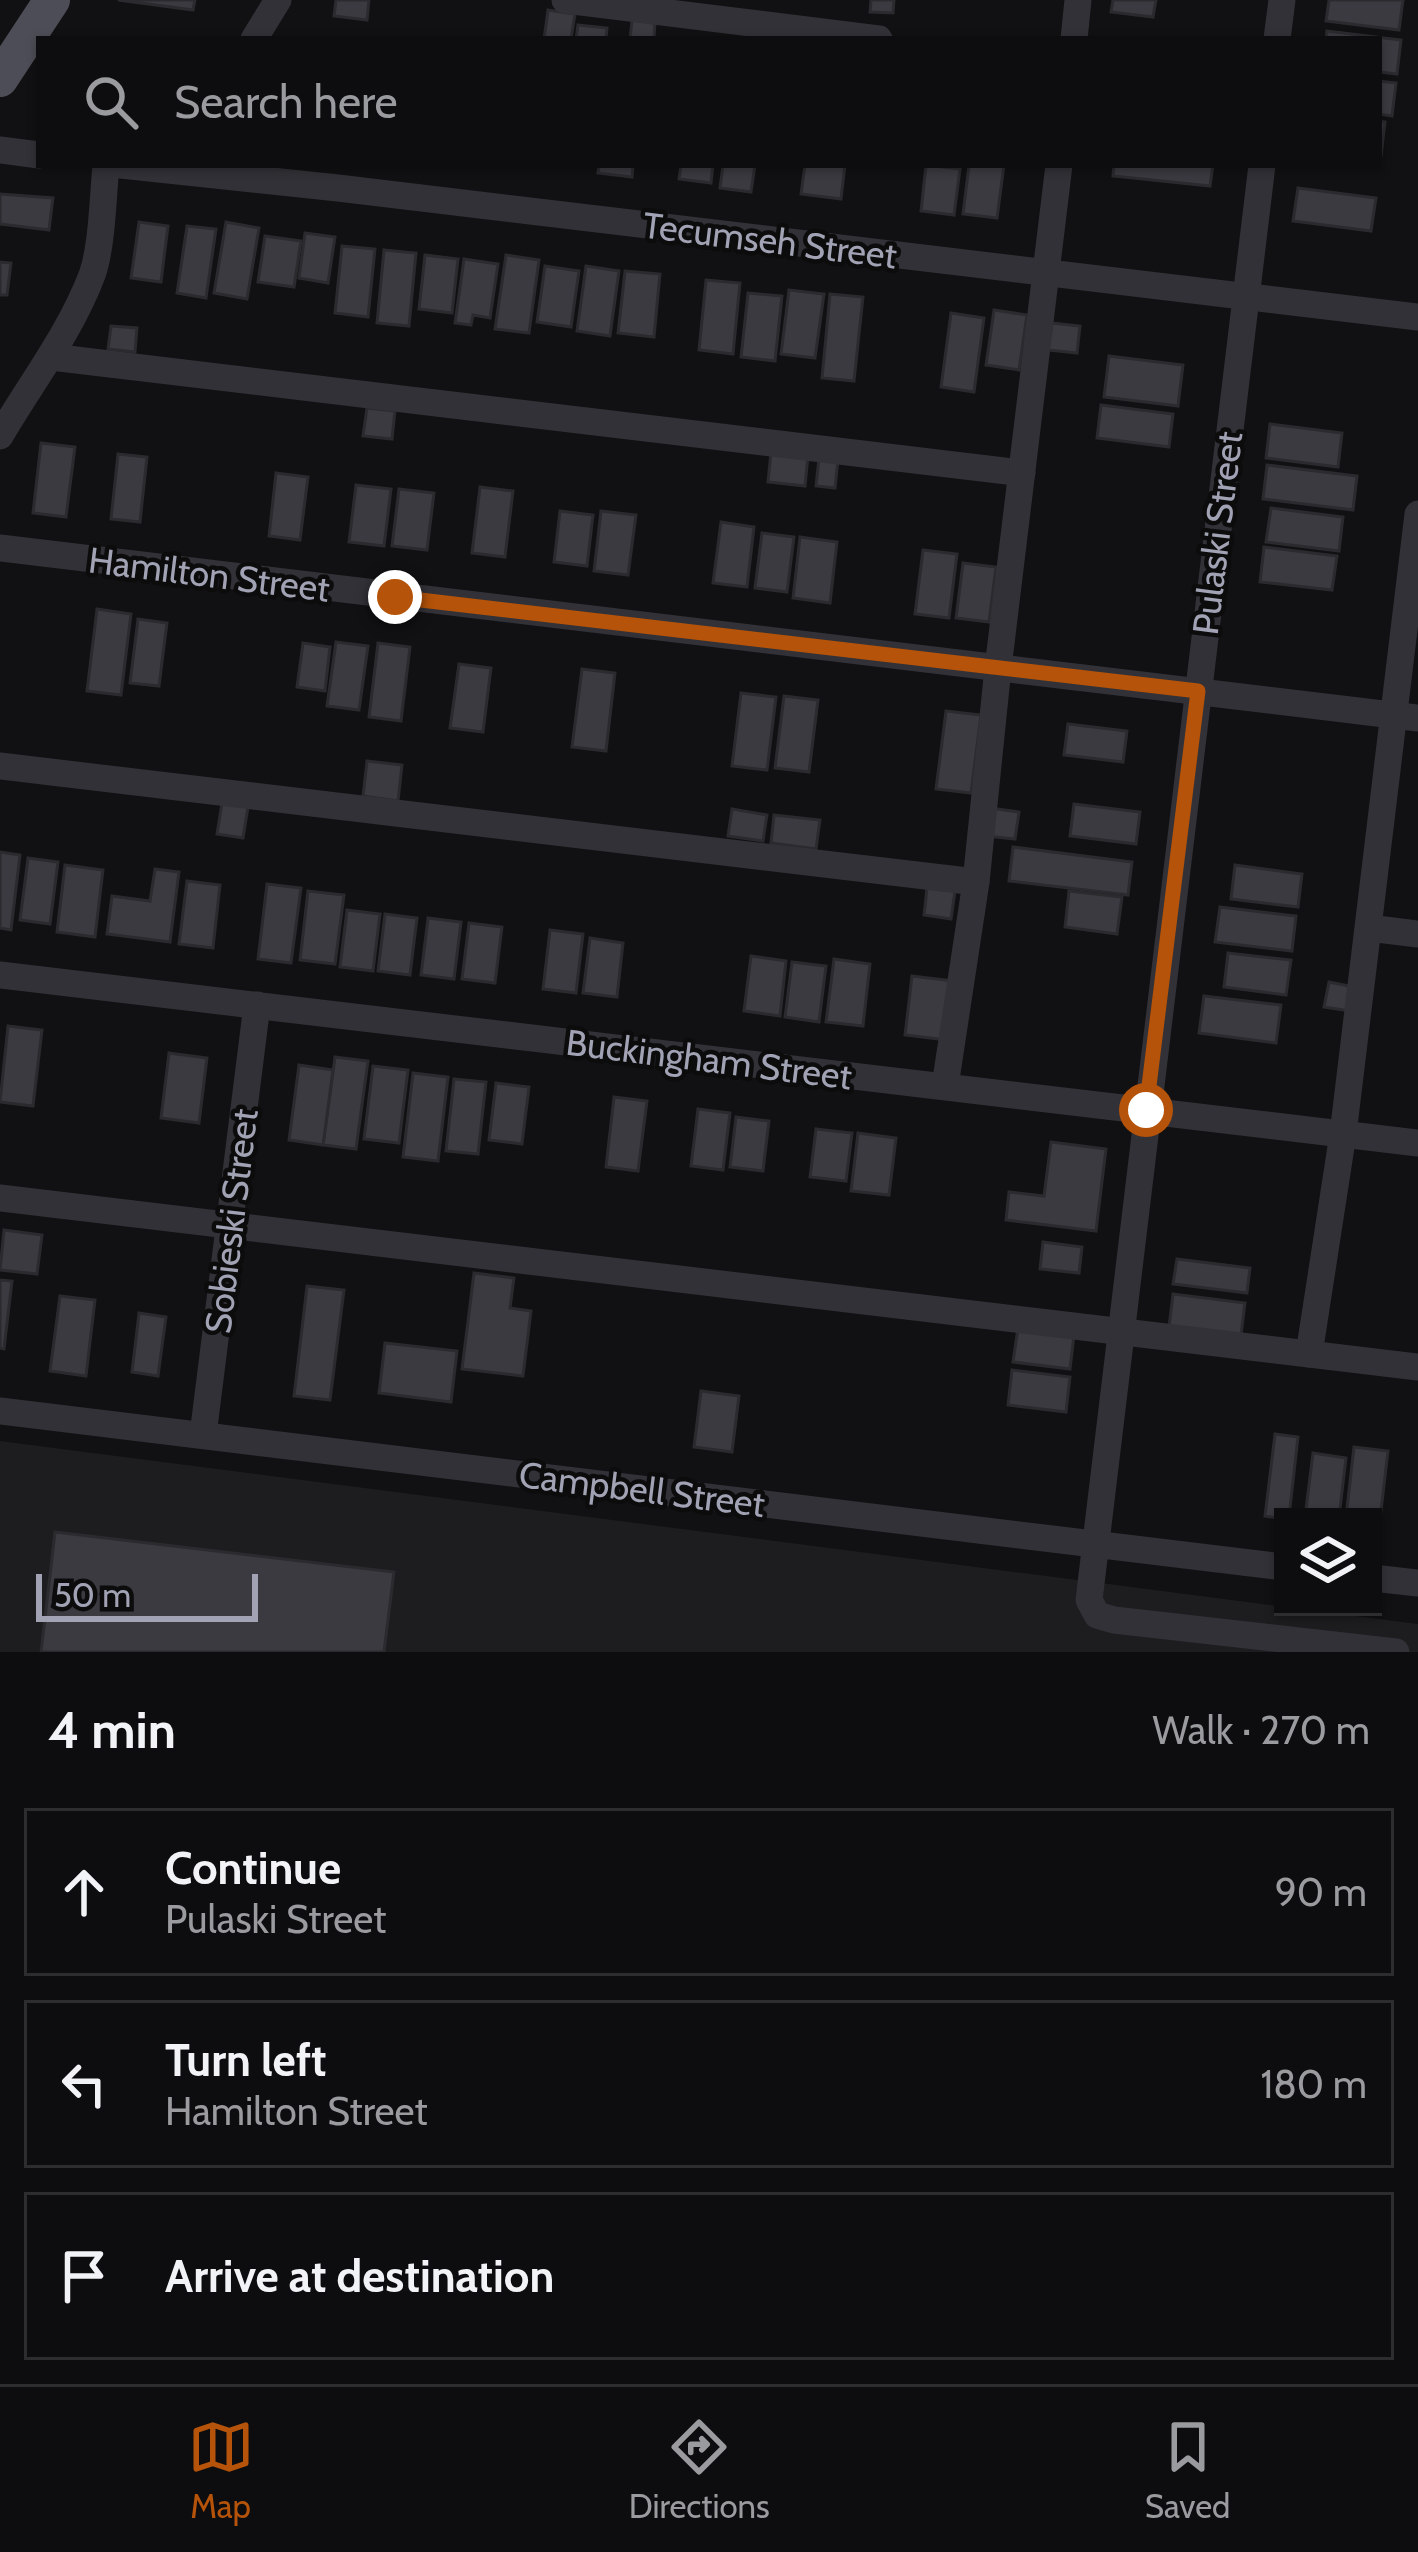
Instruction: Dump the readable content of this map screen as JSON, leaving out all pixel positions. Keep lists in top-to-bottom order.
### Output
{
  "streets": {
    "street": [
      "Tecumseh Street",
      "Pulaski Street",
      "Hamilton Street",
      "Buckingham Street",
      "Sobieski Street",
      "Campbell Street"
    ]
  },
  "crossings": [
    ["Tecumseh Street", "Pulaski Street"],
    ["Pulaski Street", "Hamilton Street"],
    ["Pulaski Street", "Buckingham Street"],
    ["Pulaski Street", "Campbell Street"],
    ["Buckingham Street", "Sobieski Street"],
    ["Sobieski Street", "Campbell Street"]
  ],
  "scale_bar": "50 m",
  "page": {
    "search": "Search here",
    "scale": "50 m",
    "heading": ["4 min", "Walk · 270 m"],
    "list": [
      ["Continue", "Pulaski Street", "90 m"],
      ["Turn left", "Hamilton Street", "180 m"],
      "Arrive at destination"
    ],
    "nav": ["Map", "Directions", "Saved"]
  }
}
